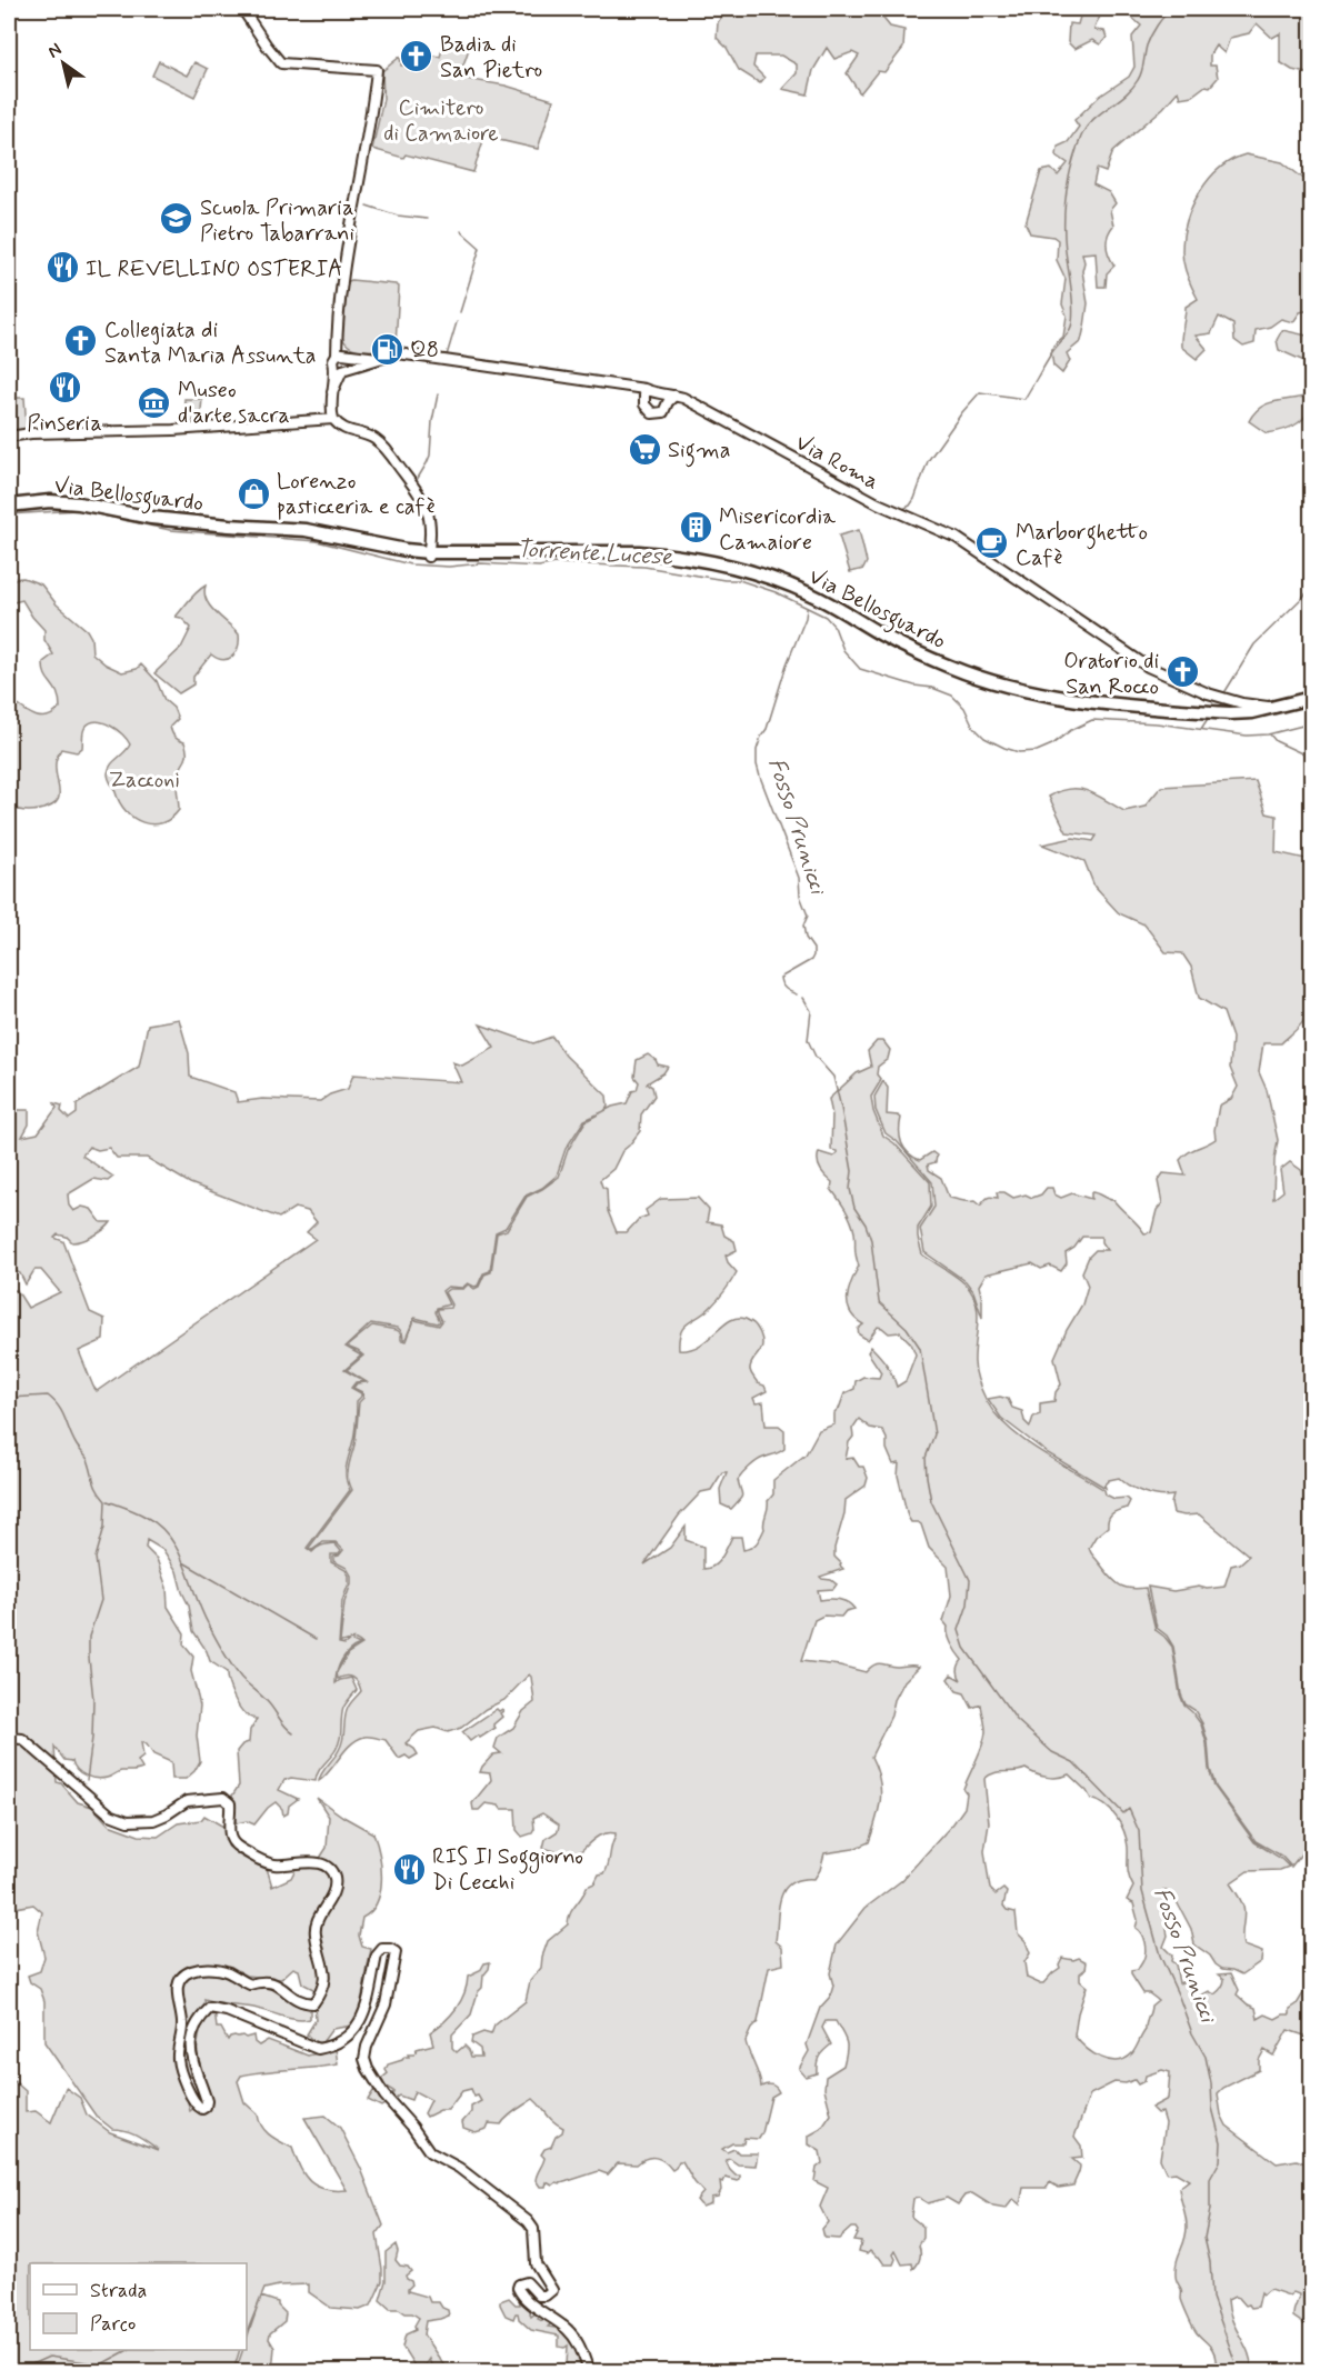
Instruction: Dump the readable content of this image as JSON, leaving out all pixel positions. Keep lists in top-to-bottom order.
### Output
{
  "streets": {
    "main road": ["Via Bellosguardo"],
    "street": ["Via Roma"]
  },
  "crossings": [
    ["Via Roma", "Via Bellosguardo"]
  ],
  "water": ["Torrente Lucese", "Fosso Prunicci"],
  "parks": ["Cimitero di Camaiore", "Zacconi"],
  "places": {
    "church": ["Badia di San Pietro", "Collegiata di Santa Maria Assunta", "Oratorio di San Rocco"],
    "school or university": ["Scuola Primaria Pietro Tabarrani"],
    "restaurant": ["IL REVELLINO OSTERIA", "Pinseria", "RIS Il Soggiorno Di Cecchi"],
    "fuel station": ["Q8"],
    "museum": ["Museo d'arte sacra"],
    "supermarket": ["Sigma"],
    "shop": ["Lorenzo pasticceria e cafè"],
    "building": ["Misericordia Camaiore"],
    "cafe": ["Marborghetto Cafè"]
  },
  "legend": ["Strada", "Parco"],
  "north": "top left"
}
